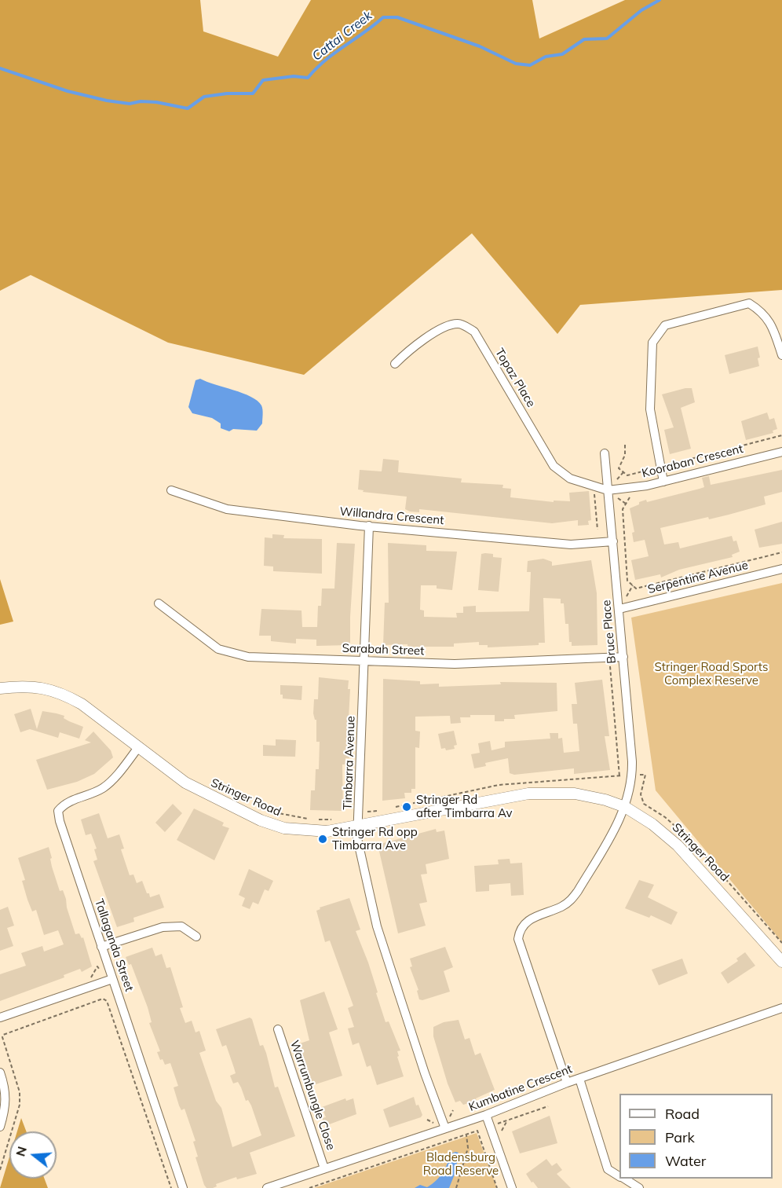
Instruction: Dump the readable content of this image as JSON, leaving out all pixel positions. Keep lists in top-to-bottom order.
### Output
{
  "streets": {
    "street": [
      "Topaz Place",
      "Kooraban Crescent",
      "Willandra Crescent",
      "Serpentine Avenue",
      "Bruce Place",
      "Sarabah Street",
      "Timbarra Avenue",
      "Stringer Road",
      "Tallaganda Street",
      "Kumbatine Crescent",
      "Warrumbungle Close"
    ]
  },
  "crossings": [
    ["Topaz Place", "Kooraban Crescent"],
    ["Topaz Place", "Bruce Place"],
    ["Kooraban Crescent", "Bruce Place"],
    ["Willandra Crescent", "Bruce Place"],
    ["Willandra Crescent", "Timbarra Avenue"],
    ["Serpentine Avenue", "Bruce Place"],
    ["Bruce Place", "Sarabah Street"],
    ["Bruce Place", "Stringer Road"],
    ["Bruce Place", "Kumbatine Crescent"],
    ["Sarabah Street", "Timbarra Avenue"],
    ["Timbarra Avenue", "Stringer Road"],
    ["Timbarra Avenue", "Kumbatine Crescent"],
    ["Stringer Road", "Tallaganda Street"],
    ["Kumbatine Crescent", "Warrumbungle Close"]
  ],
  "water": ["Cattai Creek"],
  "parks": ["Stringer Road Sports Complex Reserve", "Bladensburg Road Reserve"],
  "places": ["Stringer Rd after Timbarra Av", "Stringer Rd opp Timbarra Ave"],
  "legend": ["Road", "Park", "Water"],
  "north": "left"
}
